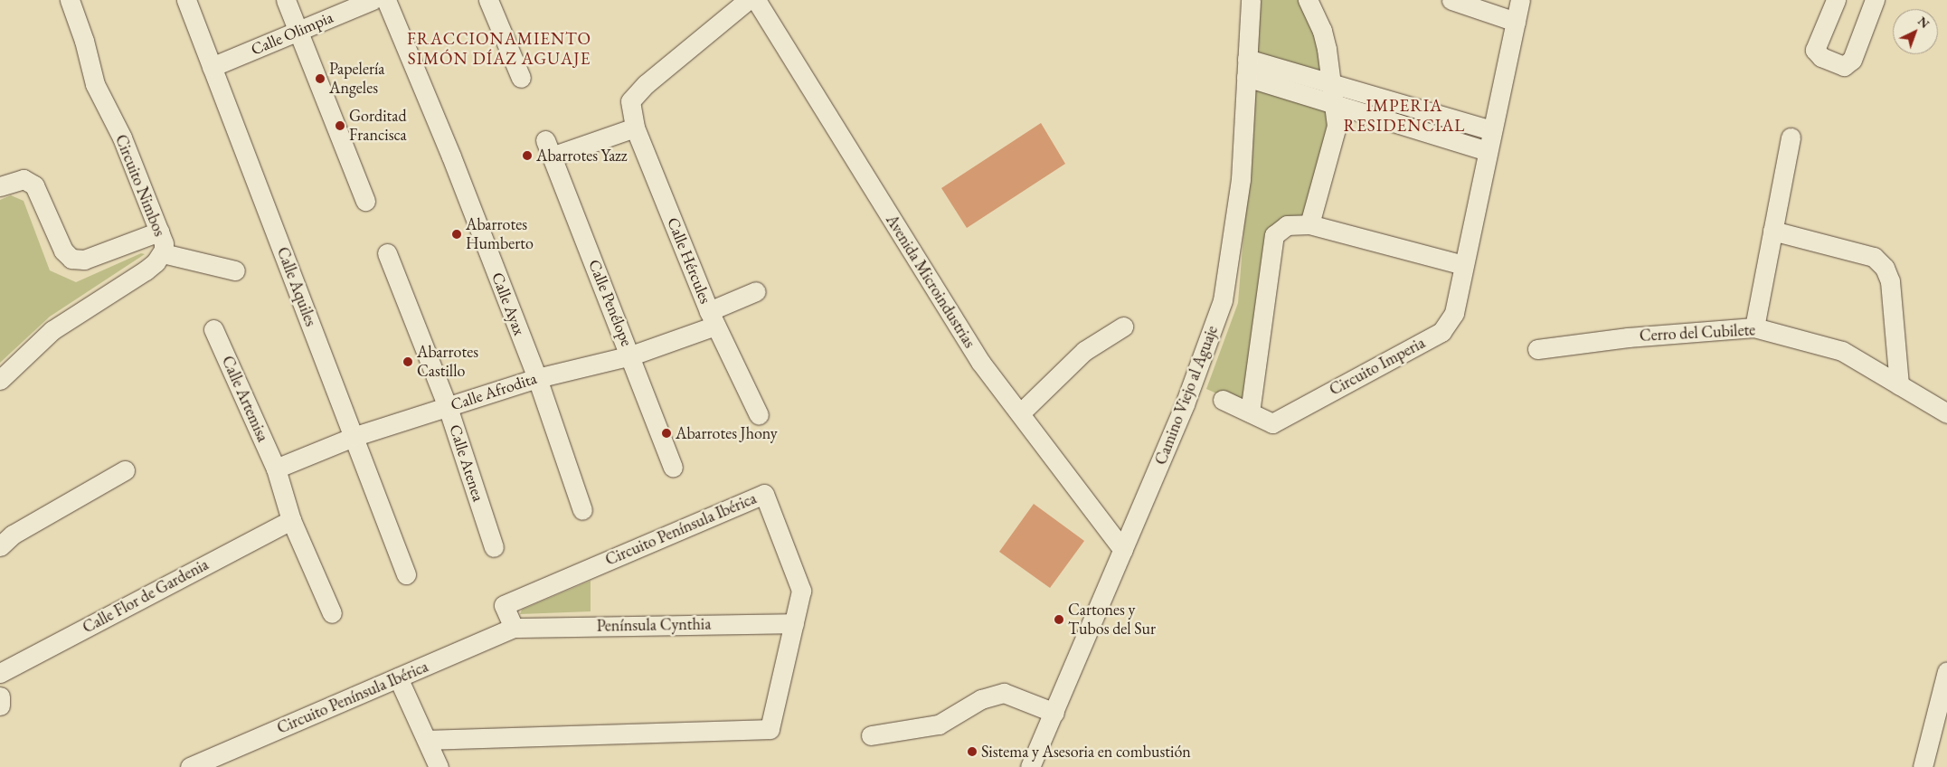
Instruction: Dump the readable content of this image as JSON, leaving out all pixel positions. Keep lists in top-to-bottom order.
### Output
{
  "streets": {
    "street": [
      "Calle Olimpia",
      "Circuito Nimbos",
      "Calle Hércules",
      "Avenida Microindustrias",
      "Calle Aquiles",
      "Calle Penélope",
      "Calle Ayax",
      "Cerro del Cubilete",
      "Circuito Imperia",
      "Calle Afrodita",
      "Camino Viejo al Aguaje",
      "Calle Artemisa",
      "Calle Atenea",
      "Circuito Península Ibérica",
      "Calle Flor de Gardenia",
      "Península Cynthia"
    ]
  },
  "crossings": [
    ["Calle Olimpia", "Calle Aquiles"],
    ["Calle Hércules", "Calle Penélope"],
    ["Calle Hércules", "Calle Afrodita"],
    ["Avenida Microindustrias", "Camino Viejo al Aguaje"],
    ["Calle Aquiles", "Calle Afrodita"],
    ["Calle Penélope", "Calle Afrodita"],
    ["Calle Ayax", "Calle Afrodita"],
    ["Calle Afrodita", "Calle Artemisa"],
    ["Calle Afrodita", "Calle Atenea"],
    ["Calle Artemisa", "Calle Flor de Gardenia"],
    ["Circuito Península Ibérica", "Península Cynthia"]
  ],
  "districts": ["FRACCIONAMIENTO SIMÓN DÍAZ AGUAJE", "IMPERIA RESIDENCIAL"],
  "places": [
    "Papelería Angeles",
    "Gorditad Francisca",
    "Abarrotes Yazz",
    "Abarrotes Humberto",
    "Abarrotes Castillo",
    "Abarrotes Jhony",
    "Cartones y Tubos del Sur",
    "Sistema y Asesoria en combustión"
  ],
  "north": "top right"
}
